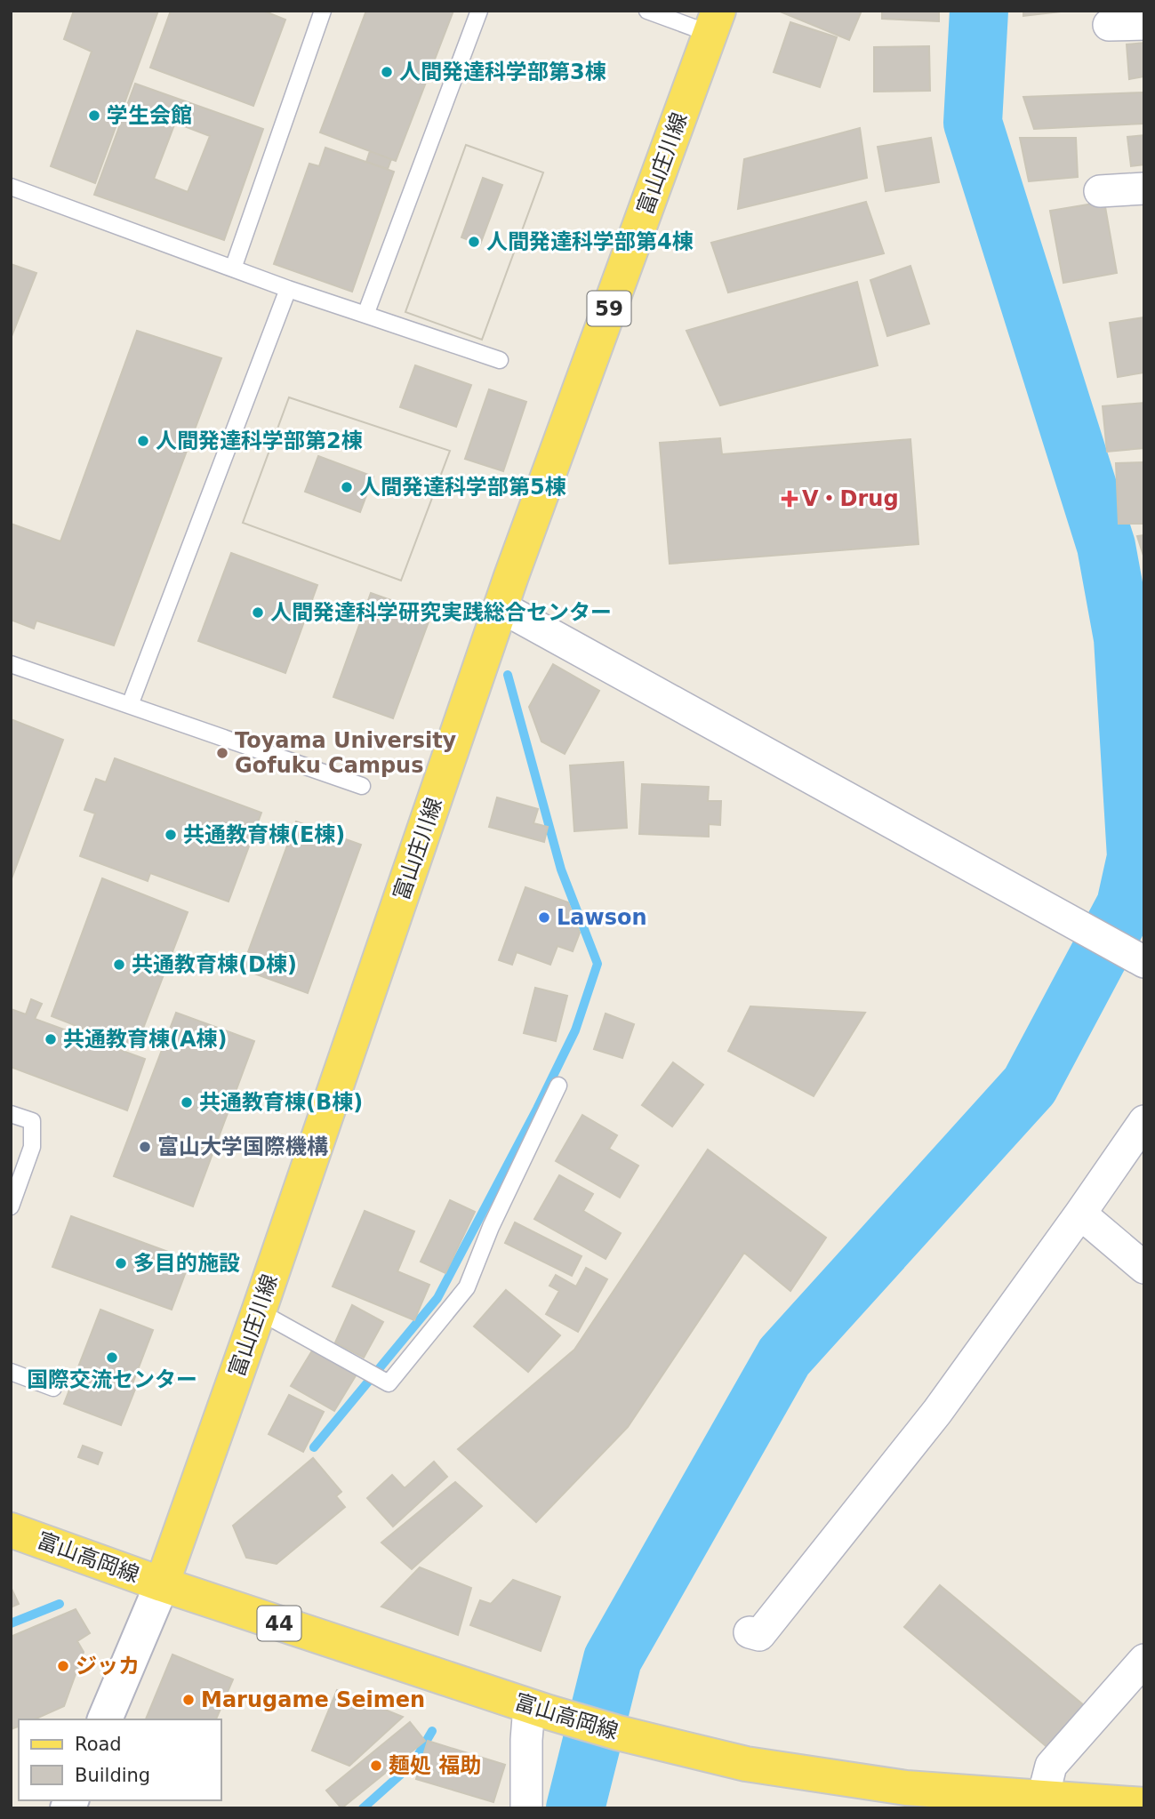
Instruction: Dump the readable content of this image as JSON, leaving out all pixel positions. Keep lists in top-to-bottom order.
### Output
{
  "streets": {
    "main road": [
      "富山庄川線",
      "59",
      "富山高岡線",
      "44"
    ]
  },
  "crossings": [
    ["富山庄川線", "富山高岡線"]
  ],
  "places": {
    "other": [
      "人間発達科学部第3棟",
      "学生会館",
      "人間発達科学部第4棟",
      "人間発達科学部第2棟",
      "人間発達科学部第5棟",
      "人間発達科学研究実践総合センター",
      "Toyama University Gofuku Campus",
      "共通教育棟(E棟)",
      "Lawson",
      "共通教育棟(D棟)",
      "共通教育棟(A棟)",
      "共通教育棟(B棟)",
      "富山大学国際機構",
      "多目的施設",
      "国際交流センター",
      "ジッカ",
      "Marugame Seimen",
      "麺処 福助"
    ],
    "health": ["V・Drug"]
  },
  "legend": ["Road", "Building"]
}
